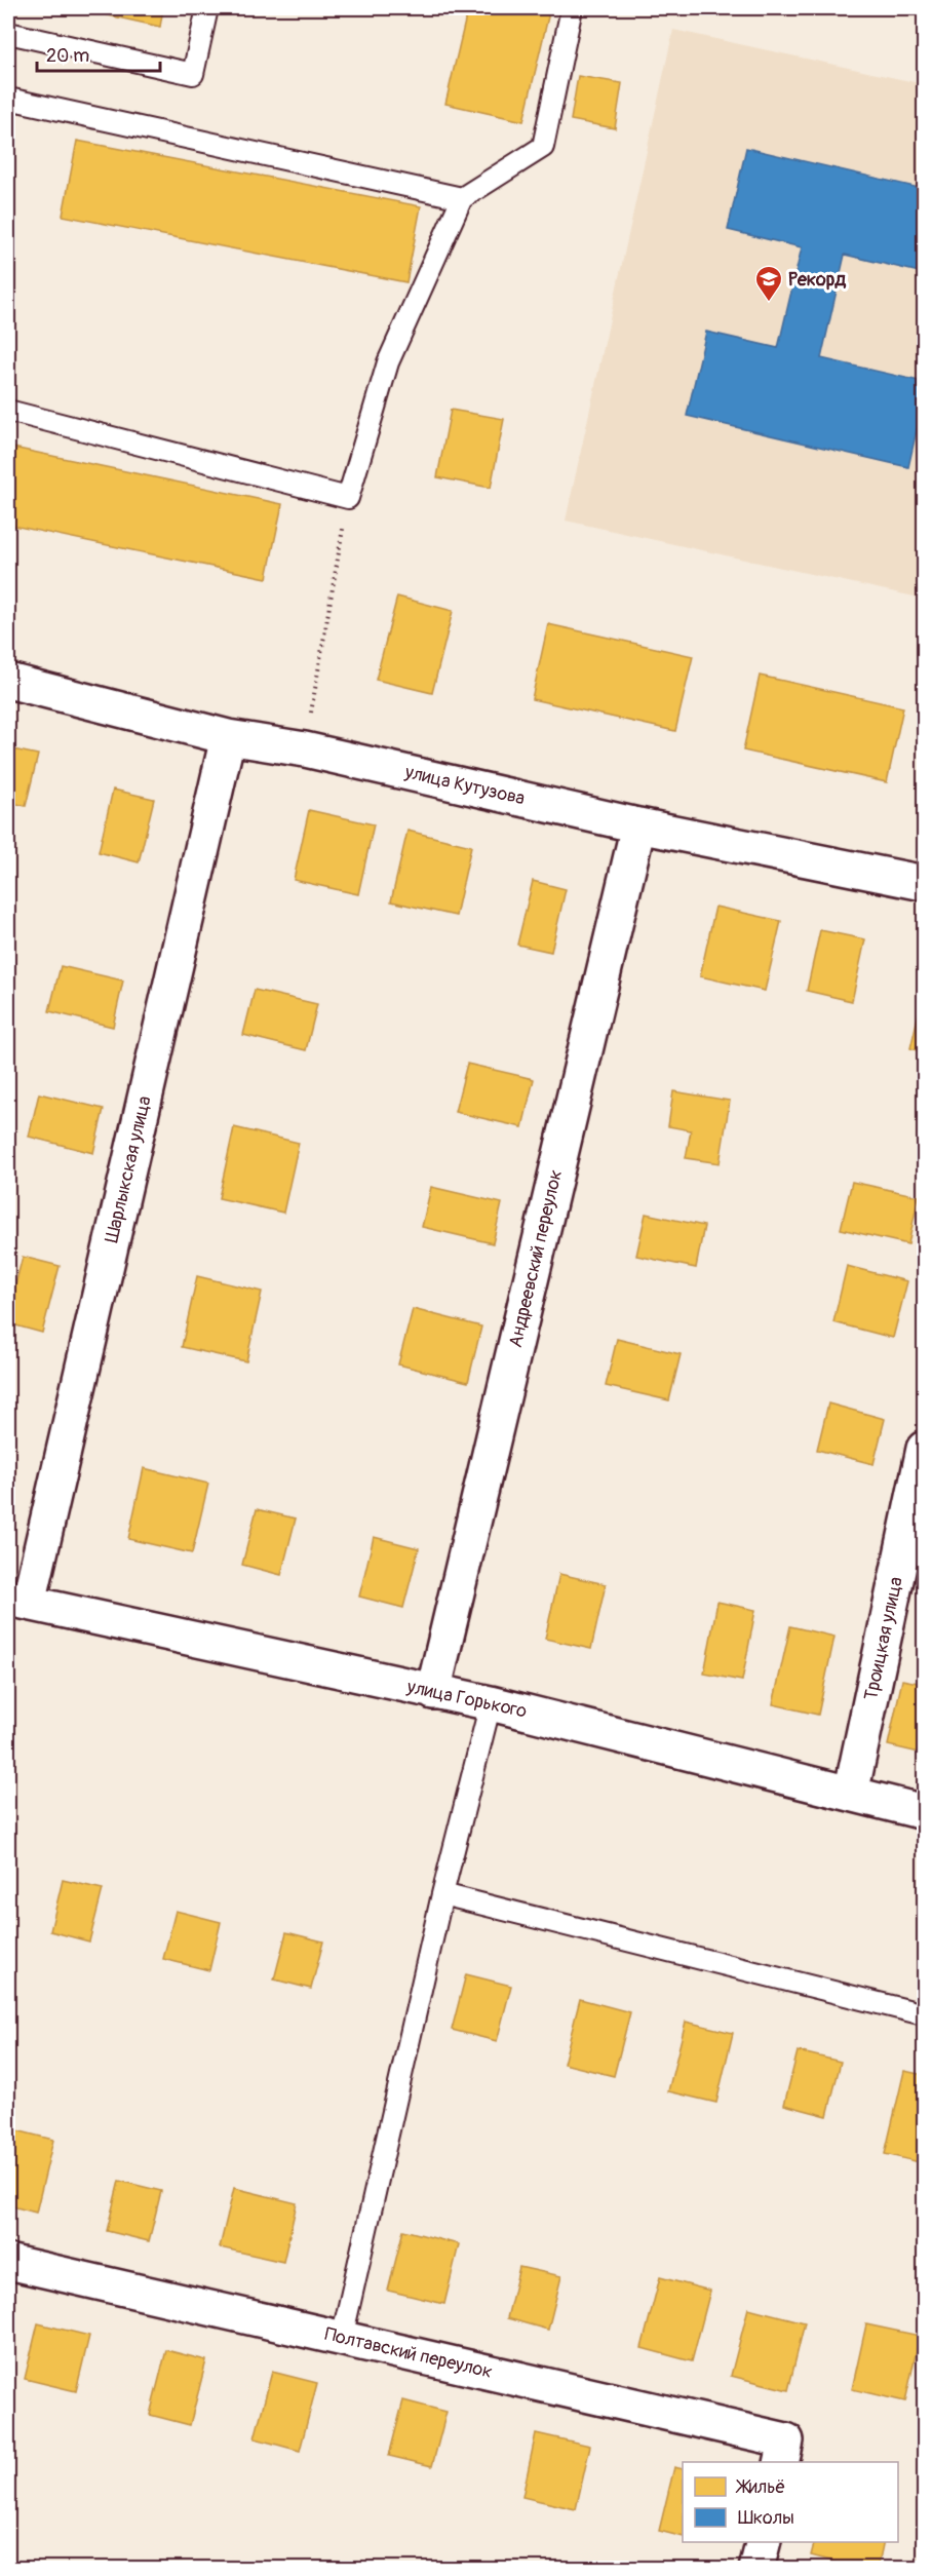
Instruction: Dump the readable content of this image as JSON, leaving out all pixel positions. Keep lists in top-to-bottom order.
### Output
{
  "streets": {
    "street": [
      "улица Кутузова",
      "Шарлыкская улица",
      "Андреевский переулок",
      "Троицкая улица",
      "улица Горького",
      "Полтавский переулок"
    ]
  },
  "crossings": [
    ["улица Кутузова", "Шарлыкская улица"],
    ["улица Кутузова", "Андреевский переулок"],
    ["Шарлыкская улица", "улица Горького"],
    ["Андреевский переулок", "улица Горького"],
    ["Троицкая улица", "улица Горького"]
  ],
  "places": {
    "school or university": ["Рекорд"]
  },
  "legend": ["Жильё", "Школы"],
  "scale_bar": "20 m"
}
